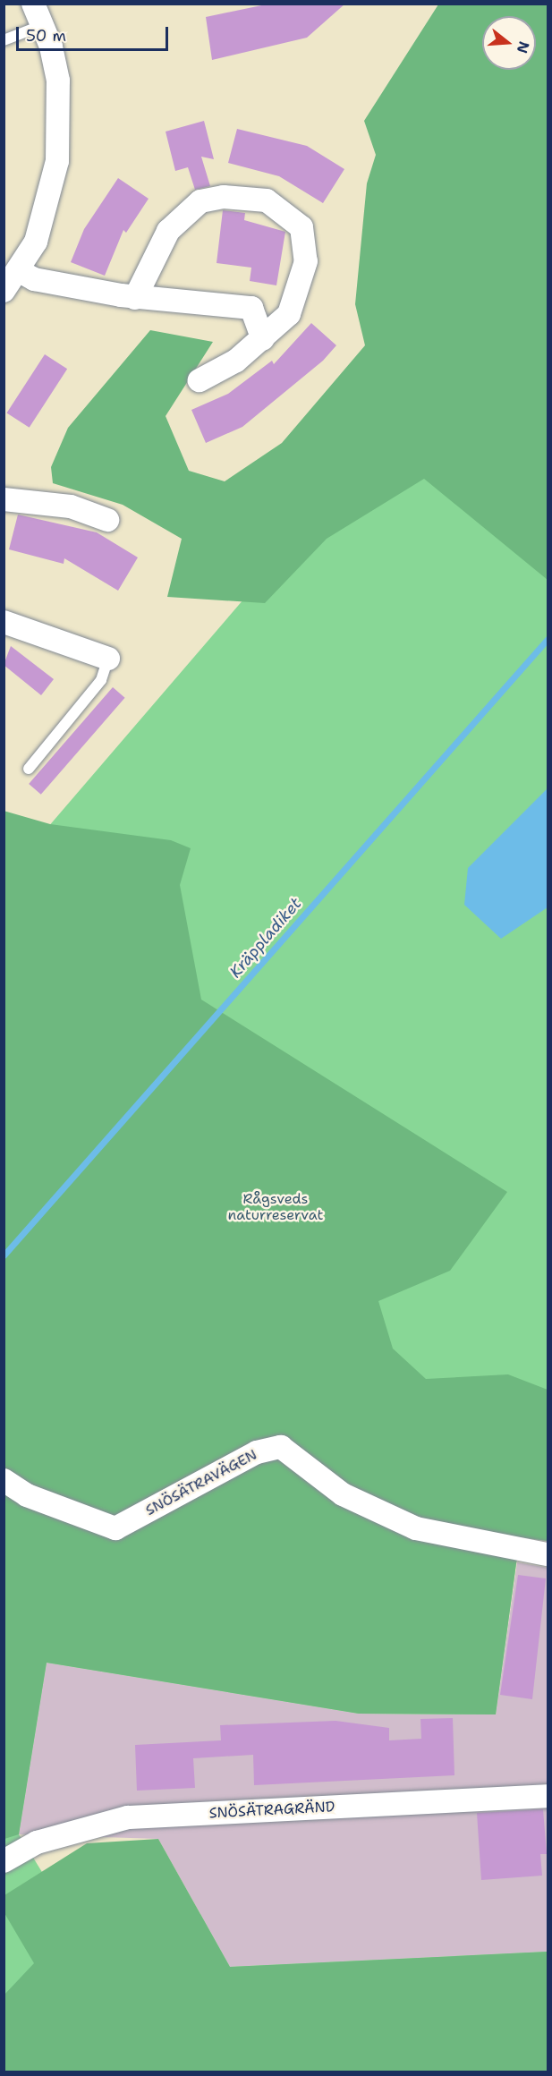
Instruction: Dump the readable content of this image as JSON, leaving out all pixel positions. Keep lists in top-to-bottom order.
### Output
{
  "streets": {
    "street": ["SNÖSÄTRAVÄGEN", "SNÖSÄTRAGRÄND"]
  },
  "water": ["Kräppladiket"],
  "parks": ["Rågsveds naturreservat"],
  "scale_bar": "50 m",
  "north": "right"
}
